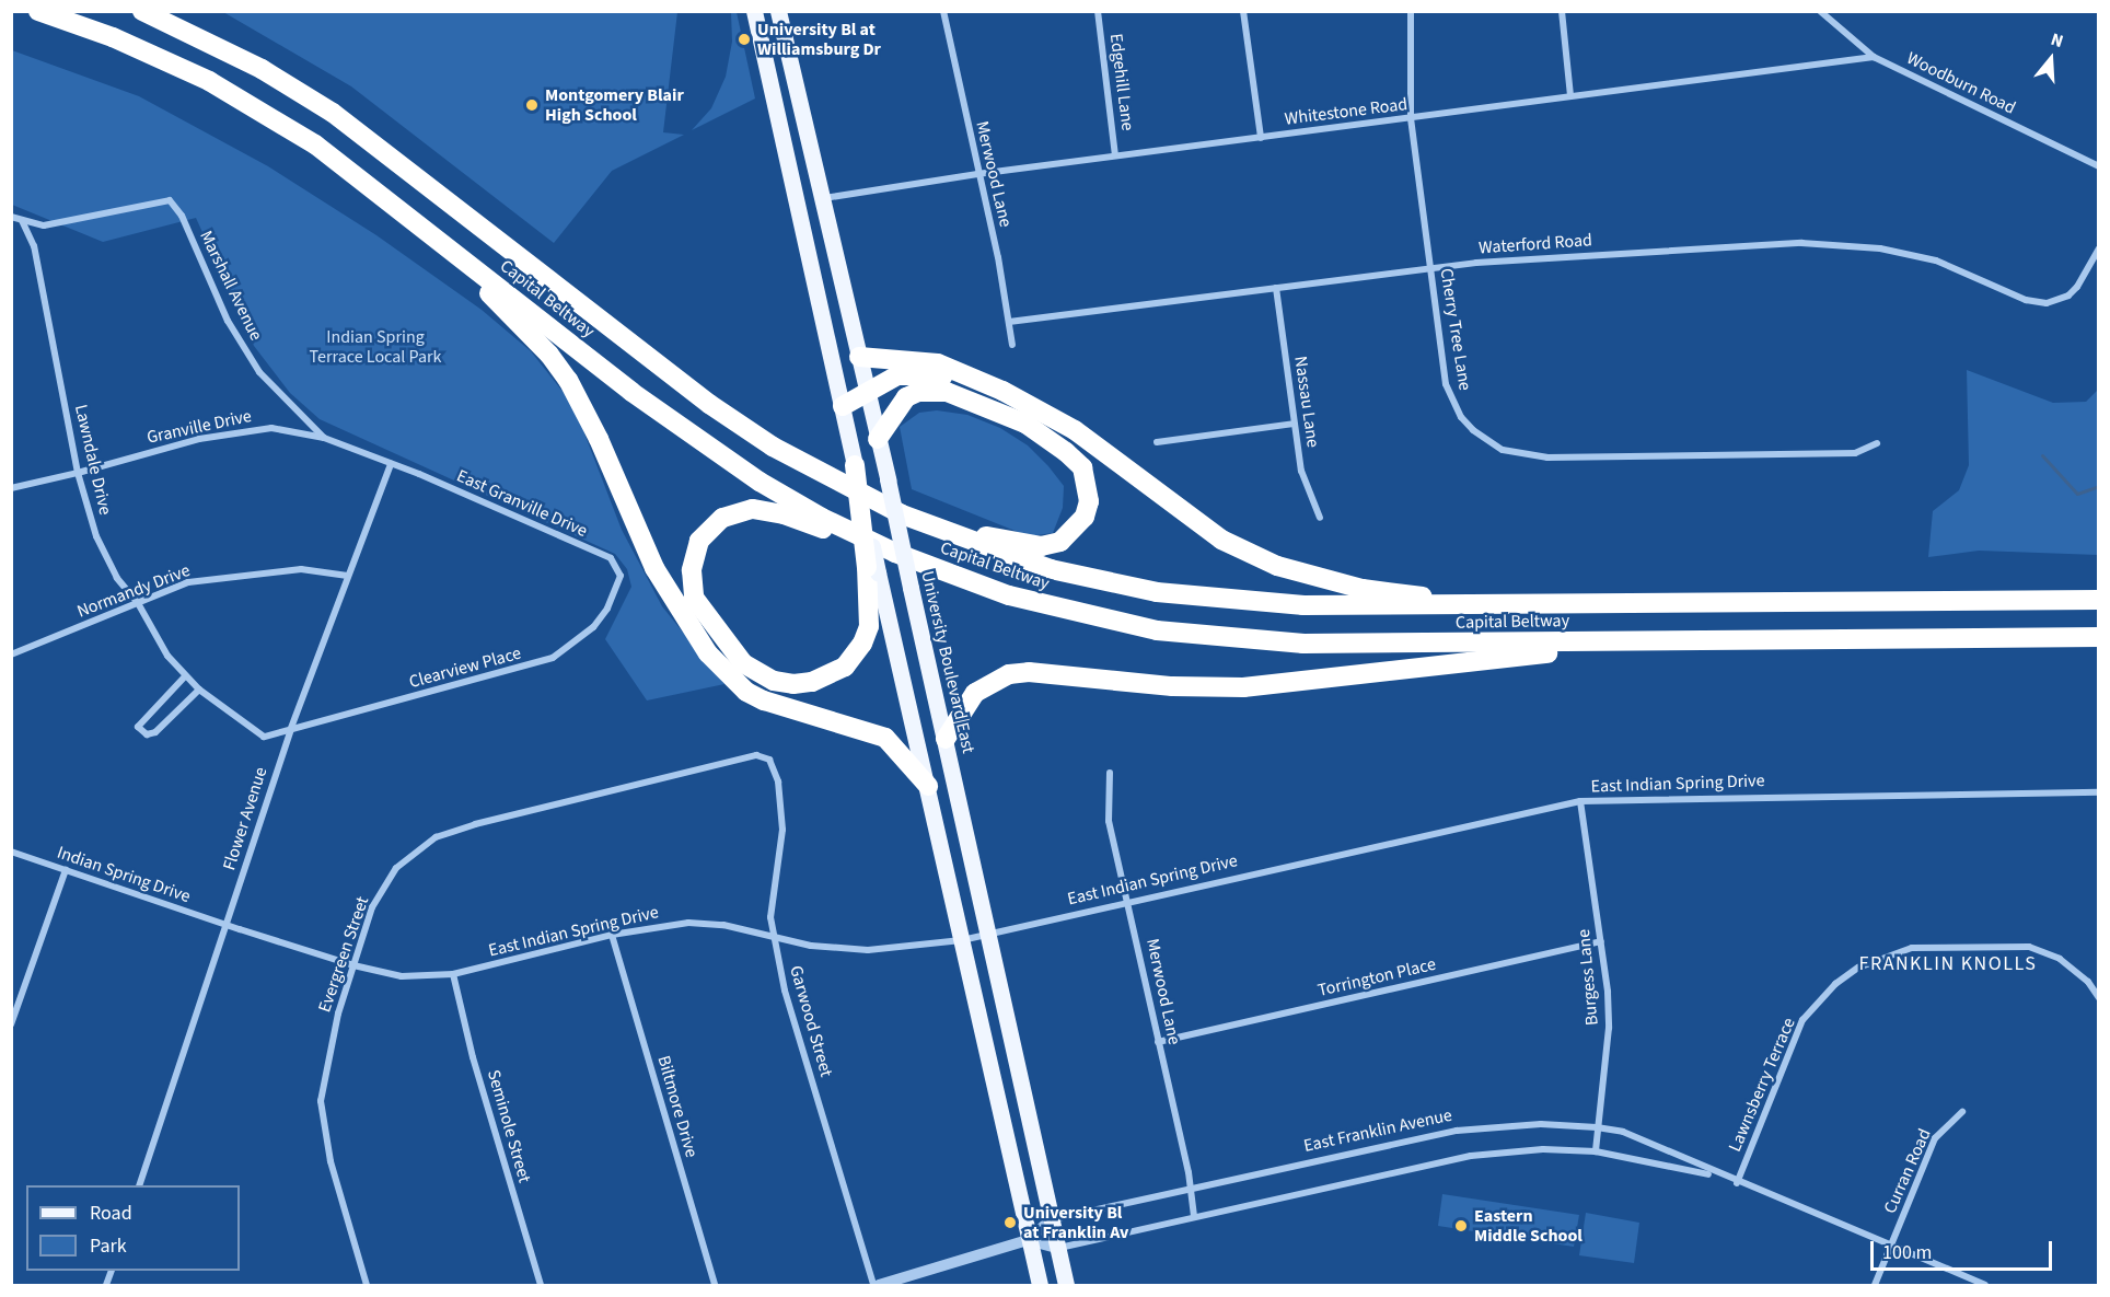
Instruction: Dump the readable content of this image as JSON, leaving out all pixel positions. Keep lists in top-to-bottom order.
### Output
{
  "streets": {
    "highway": ["Capital Beltway"],
    "main road": ["University Boulevard East"],
    "street": [
      "Edgehill Lane",
      "Woodburn Road",
      "Whitestone Road",
      "Merwood Lane",
      "Waterford Road",
      "Marshall Avenue",
      "Cherry Tree Lane",
      "Nassau Lane",
      "Granville Drive",
      "Lawndale Drive",
      "East Granville Drive",
      "Normandy Drive",
      "Clearview Place",
      "East Indian Spring Drive",
      "Flower Avenue",
      "Indian Spring Drive",
      "Evergreen Street",
      "Torrington Place",
      "Burgess Lane",
      "Garwood Street",
      "Lawnsberry Terrace",
      "Biltmore Drive",
      "Seminole Street",
      "East Franklin Avenue",
      "Curran Road"
    ]
  },
  "crossings": [
    ["Edgehill Lane", "Whitestone Road"],
    ["Woodburn Road", "Whitestone Road"],
    ["Whitestone Road", "Merwood Lane"],
    ["Whitestone Road", "Cherry Tree Lane"],
    ["Whitestone Road", "University Boulevard East"],
    ["Merwood Lane", "Waterford Road"],
    ["Merwood Lane", "East Indian Spring Drive"],
    ["Merwood Lane", "Torrington Place"],
    ["Merwood Lane", "East Franklin Avenue"],
    ["Waterford Road", "Cherry Tree Lane"],
    ["Waterford Road", "Nassau Lane"],
    ["Marshall Avenue", "Granville Drive"],
    ["Marshall Avenue", "Lawndale Drive"],
    ["Granville Drive", "Lawndale Drive"],
    ["Granville Drive", "East Granville Drive"],
    ["Granville Drive", "Flower Avenue"],
    ["Lawndale Drive", "Normandy Drive"],
    ["Lawndale Drive", "Clearview Place"],
    ["Lawndale Drive", "Flower Avenue"],
    ["East Granville Drive", "Clearview Place"],
    ["East Granville Drive", "Flower Avenue"],
    ["Normandy Drive", "Flower Avenue"],
    ["University Boulevard East", "East Indian Spring Drive"],
    ["University Boulevard East", "East Franklin Avenue"],
    ["Clearview Place", "Flower Avenue"],
    ["East Indian Spring Drive", "Flower Avenue"],
    ["East Indian Spring Drive", "Indian Spring Drive"],
    ["East Indian Spring Drive", "Evergreen Street"],
    ["East Indian Spring Drive", "Burgess Lane"],
    ["East Indian Spring Drive", "Garwood Street"],
    ["East Indian Spring Drive", "Biltmore Drive"],
    ["East Indian Spring Drive", "Seminole Street"],
    ["Flower Avenue", "Indian Spring Drive"],
    ["Evergreen Street", "Garwood Street"],
    ["Torrington Place", "Burgess Lane"],
    ["Burgess Lane", "East Franklin Avenue"],
    ["Lawnsberry Terrace", "East Franklin Avenue"],
    ["East Franklin Avenue", "Curran Road"]
  ],
  "districts": ["FRANKLIN KNOLLS"],
  "parks": ["Indian Spring Terrace Local Park"],
  "places": [
    "University Bl at Williamsburg Dr",
    "Montgomery Blair High School",
    "University Bl at Franklin Av",
    "Eastern Middle School"
  ],
  "legend": ["Road", "Park"],
  "scale_bar": "100 m",
  "north": "top"
}
